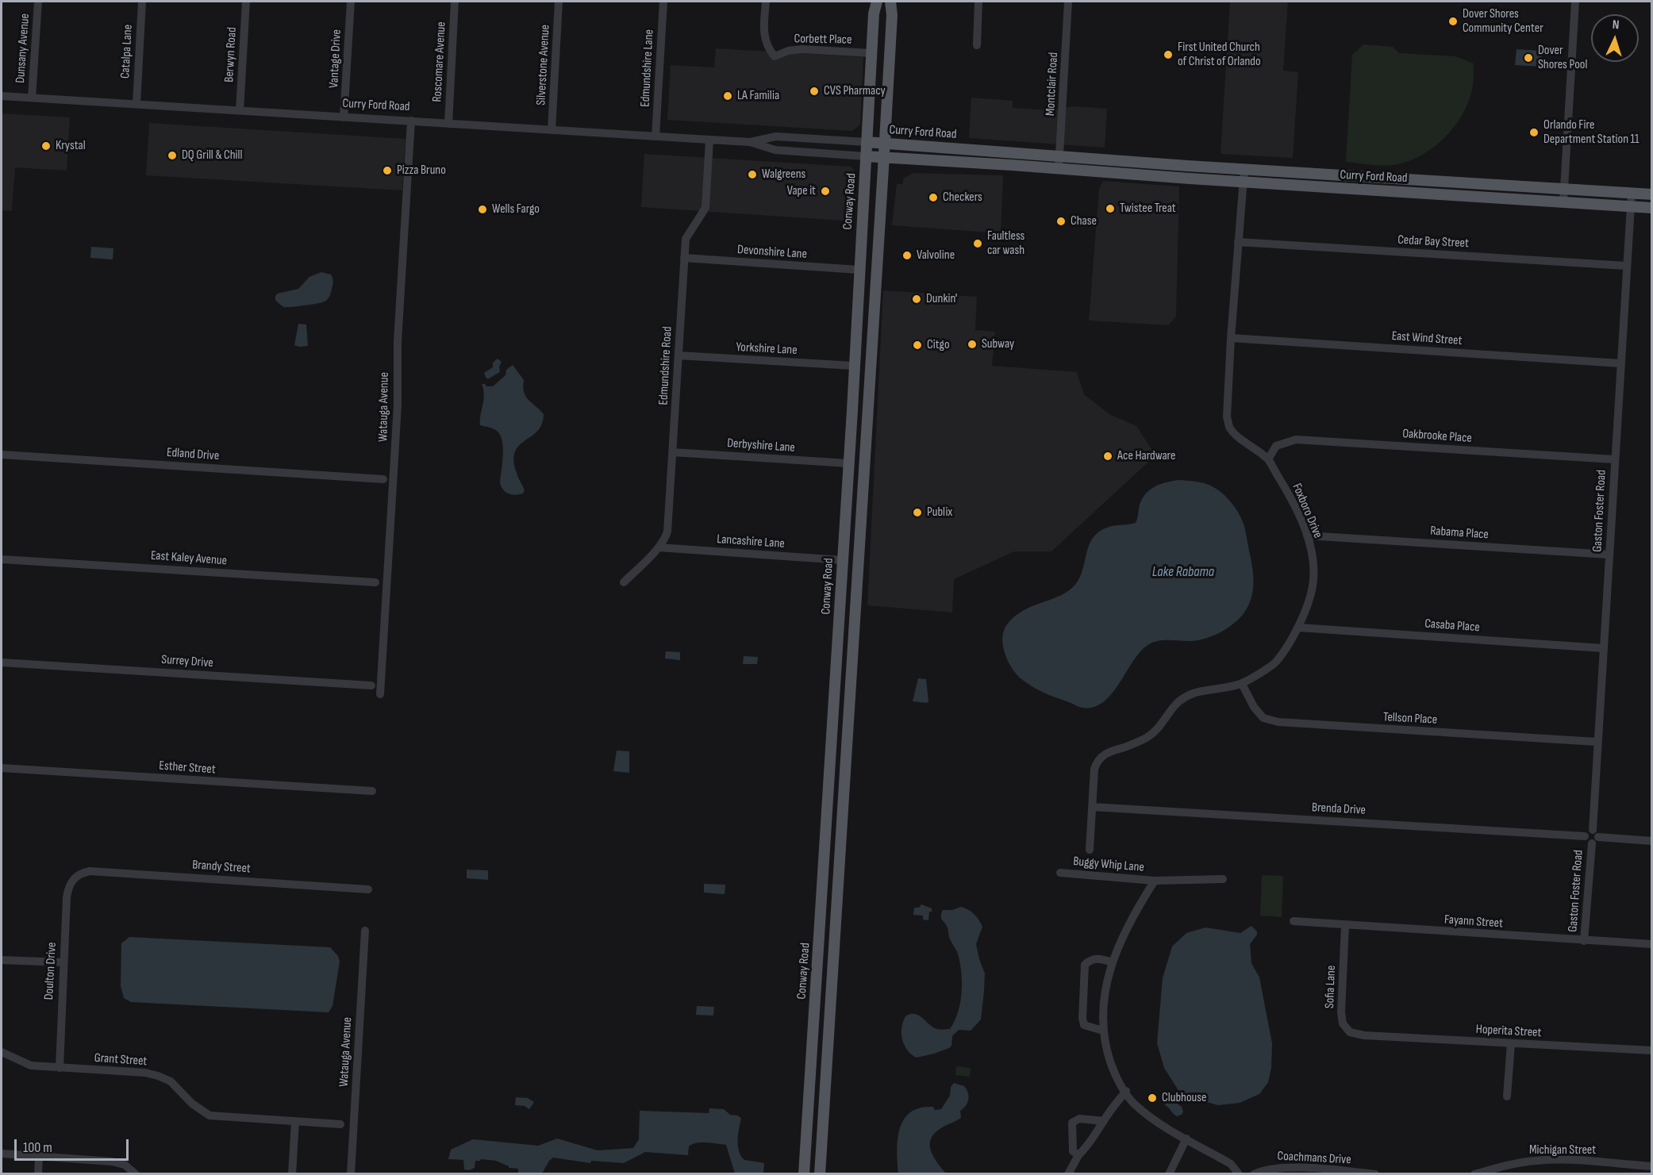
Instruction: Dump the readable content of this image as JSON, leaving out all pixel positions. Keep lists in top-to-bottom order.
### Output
{
  "streets": {
    "main road": ["Curry Ford Road", "Conway Road"],
    "street": [
      "Corbett Place",
      "Dunsany Avenue",
      "Catalpa Lane",
      "Berwyn Road",
      "Vantage Drive",
      "Roscomare Avenue",
      "Silverstone Avenue",
      "Edmundshire Lane",
      "Montclair Road",
      "Cedar Bay Street",
      "Devonshire Lane",
      "East Wind Street",
      "Yorkshire Lane",
      "Edmundshire Road",
      "Watauga Avenue",
      "Oakbrooke Place",
      "Derbyshire Lane",
      "Edland Drive",
      "Foxboro Drive",
      "Gaston Foster Road",
      "Rabama Place",
      "Lancashire Lane",
      "East Kaley Avenue",
      "Casaba Place",
      "Surrey Drive",
      "Tellson Place",
      "Esther Street",
      "Brenda Drive",
      "Buggy Whip Lane",
      "Brandy Street",
      "Fayann Street",
      "Doulton Drive",
      "Sofia Lane",
      "Hoperita Street",
      "Grant Street",
      "Michigan Street",
      "Coachmans Drive"
    ]
  },
  "crossings": [
    ["Corbett Place", "Conway Road"],
    ["Dunsany Avenue", "Curry Ford Road"],
    ["Catalpa Lane", "Curry Ford Road"],
    ["Berwyn Road", "Curry Ford Road"],
    ["Vantage Drive", "Curry Ford Road"],
    ["Roscomare Avenue", "Curry Ford Road"],
    ["Silverstone Avenue", "Curry Ford Road"],
    ["Edmundshire Lane", "Curry Ford Road"],
    ["Montclair Road", "Curry Ford Road"],
    ["Curry Ford Road", "Conway Road"],
    ["Curry Ford Road", "Edmundshire Road"],
    ["Curry Ford Road", "Watauga Avenue"],
    ["Curry Ford Road", "Foxboro Drive"],
    ["Curry Ford Road", "Gaston Foster Road"],
    ["Conway Road", "Devonshire Lane"],
    ["Conway Road", "Yorkshire Lane"],
    ["Conway Road", "Derbyshire Lane"],
    ["Conway Road", "Lancashire Lane"],
    ["Cedar Bay Street", "Foxboro Drive"],
    ["Cedar Bay Street", "Gaston Foster Road"],
    ["Devonshire Lane", "Edmundshire Road"],
    ["East Wind Street", "Foxboro Drive"],
    ["East Wind Street", "Gaston Foster Road"],
    ["Yorkshire Lane", "Edmundshire Road"],
    ["Edmundshire Road", "Derbyshire Lane"],
    ["Edmundshire Road", "Lancashire Lane"],
    ["Oakbrooke Place", "Foxboro Drive"],
    ["Oakbrooke Place", "Gaston Foster Road"],
    ["Foxboro Drive", "Rabama Place"],
    ["Foxboro Drive", "Casaba Place"],
    ["Foxboro Drive", "Tellson Place"],
    ["Foxboro Drive", "Brenda Drive"],
    ["Gaston Foster Road", "Rabama Place"],
    ["Gaston Foster Road", "Casaba Place"],
    ["Gaston Foster Road", "Tellson Place"],
    ["Gaston Foster Road", "Brenda Drive"],
    ["Gaston Foster Road", "Fayann Street"],
    ["Brandy Street", "Doulton Drive"],
    ["Fayann Street", "Sofia Lane"],
    ["Doulton Drive", "Grant Street"],
    ["Sofia Lane", "Hoperita Street"]
  ],
  "water": ["Lake Rabama"],
  "places": [
    "Dover Shores Community Center",
    "First United Church of Christ of Orlando",
    "Dover Shores Pool",
    "CVS Pharmacy",
    "LA Familia",
    "Orlando Fire Department Station 11",
    "Krystal",
    "DQ Grill & Chill",
    "Pizza Bruno",
    "Walgreens",
    "Vape it",
    "Checkers",
    "Twistee Treat",
    "Wells Fargo",
    "Chase",
    "Faultless car wash",
    "Valvoline",
    "Dunkin'",
    "Subway",
    "Citgo",
    "Ace Hardware",
    "Publix",
    "Clubhouse"
  ],
  "scale_bar": "100 m",
  "north": "top"
}
